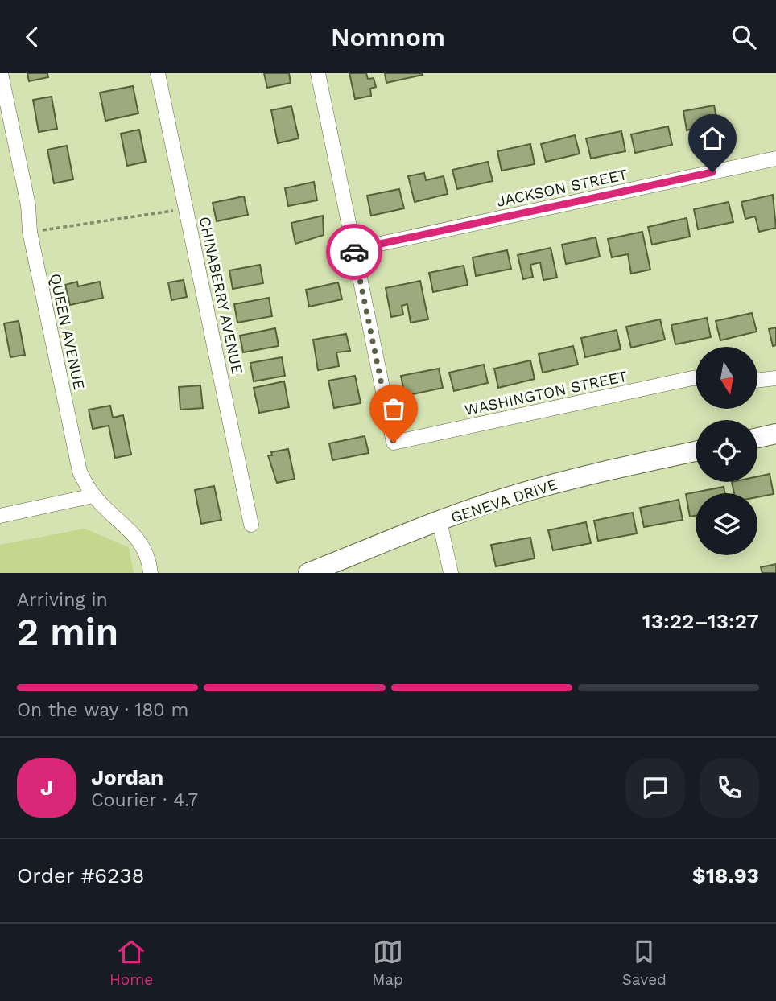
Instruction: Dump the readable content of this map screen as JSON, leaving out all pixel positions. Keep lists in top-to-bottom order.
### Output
{
  "streets": {
    "main road": ["GENEVA DRIVE"],
    "street": [
      "JACKSON STREET",
      "CHINABERRY AVENUE",
      "QUEEN AVENUE",
      "WASHINGTON STREET"
    ]
  },
  "crossings": [
    ["JACKSON STREET", "WASHINGTON STREET"]
  ],
  "north": "bottom",
  "page": {
    "header": "Nomnom",
    "heading": ["2 min", "Arriving in", "13:22–13:27"],
    "panel": [
      "Jordan",
      "Courier · 4.7",
      "Order #6238",
      "$18.93"
    ],
    "bar": "On the way · 180 m",
    "round": "J",
    "tabs": ["Home", "Map", "Saved"]
  }
}
